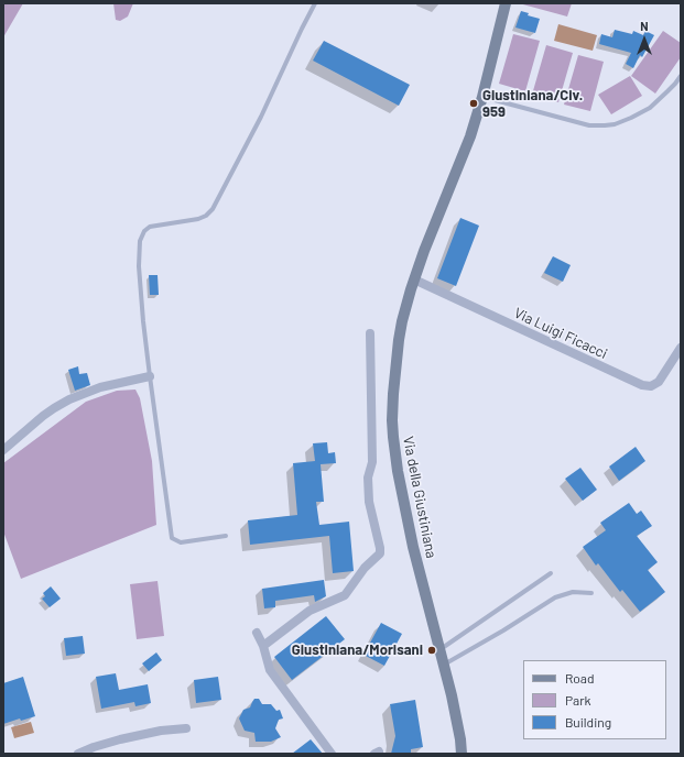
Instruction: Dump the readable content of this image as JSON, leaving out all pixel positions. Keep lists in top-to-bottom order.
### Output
{
  "streets": {
    "street": ["Via Luigi Ficacci", "Via della Giustiniana"]
  },
  "crossings": [
    ["Via Luigi Ficacci", "Via della Giustiniana"]
  ],
  "places": ["Giustiniana/Civ. 959", "Giustiniana/Morisani"],
  "legend": ["Road", "Park", "Building"],
  "north": "top"
}
